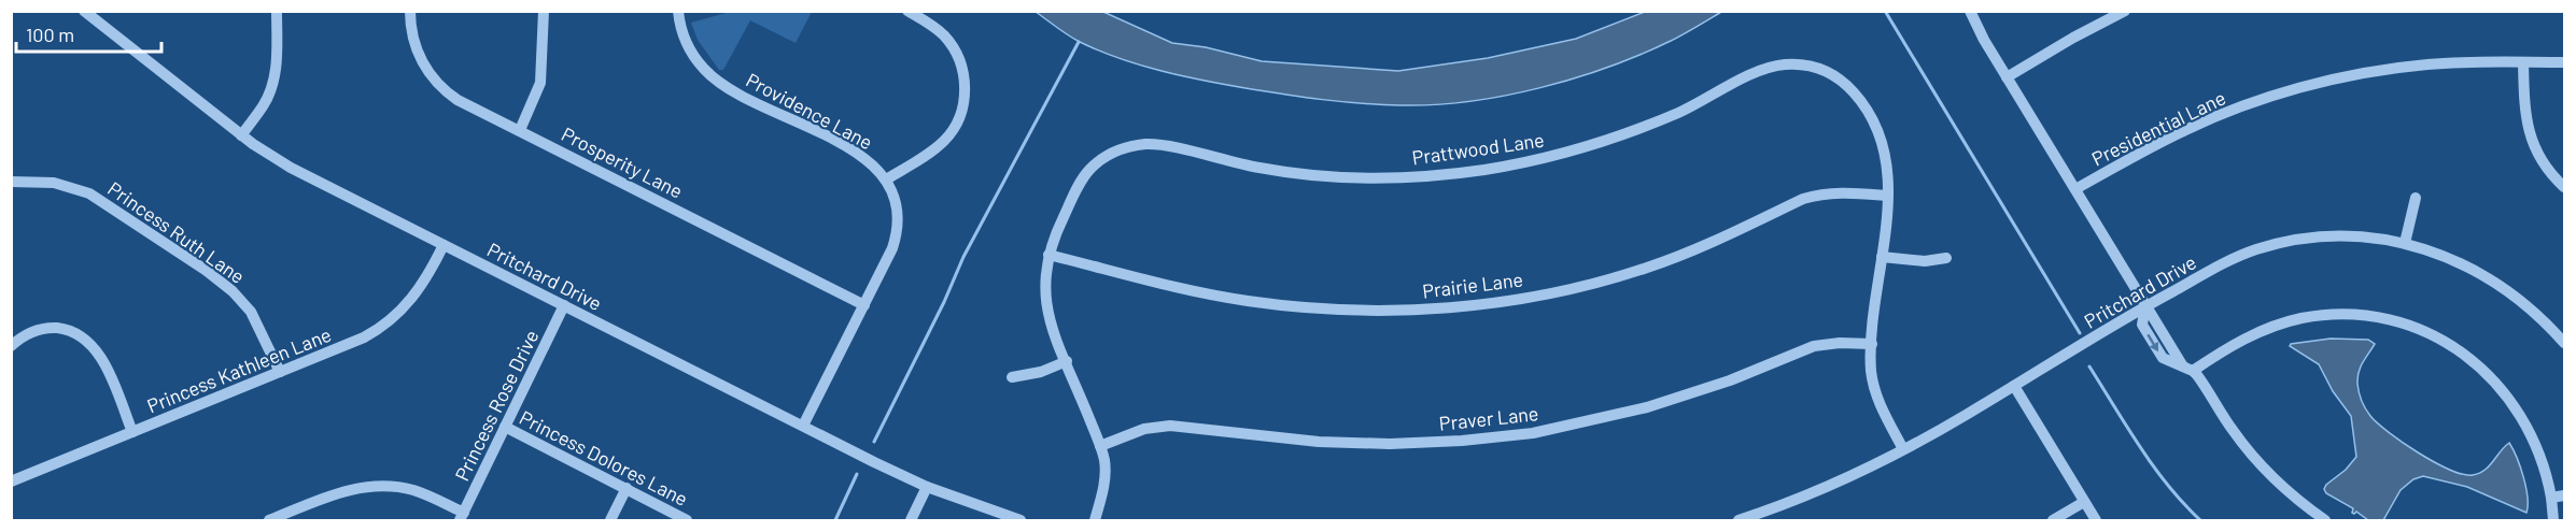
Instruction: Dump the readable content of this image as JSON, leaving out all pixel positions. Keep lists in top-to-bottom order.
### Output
{
  "streets": {
    "street": [
      "Providence Lane",
      "Presidential Lane",
      "Prattwood Lane",
      "Prosperity Lane",
      "Princess Ruth Lane",
      "Pritchard Drive",
      "Prairie Lane",
      "Princess Kathleen Lane",
      "Princess Rose Drive",
      "Praver Lane",
      "Princess Dolores Lane"
    ]
  },
  "crossings": [
    ["Providence Lane", "Prosperity Lane"],
    ["Providence Lane", "Pritchard Drive"],
    ["Prattwood Lane", "Pritchard Drive"],
    ["Prattwood Lane", "Prairie Lane"],
    ["Prattwood Lane", "Praver Lane"],
    ["Princess Ruth Lane", "Princess Kathleen Lane"],
    ["Pritchard Drive", "Princess Kathleen Lane"],
    ["Pritchard Drive", "Princess Rose Drive"],
    ["Princess Rose Drive", "Princess Dolores Lane"]
  ],
  "scale_bar": "100 m"
}
